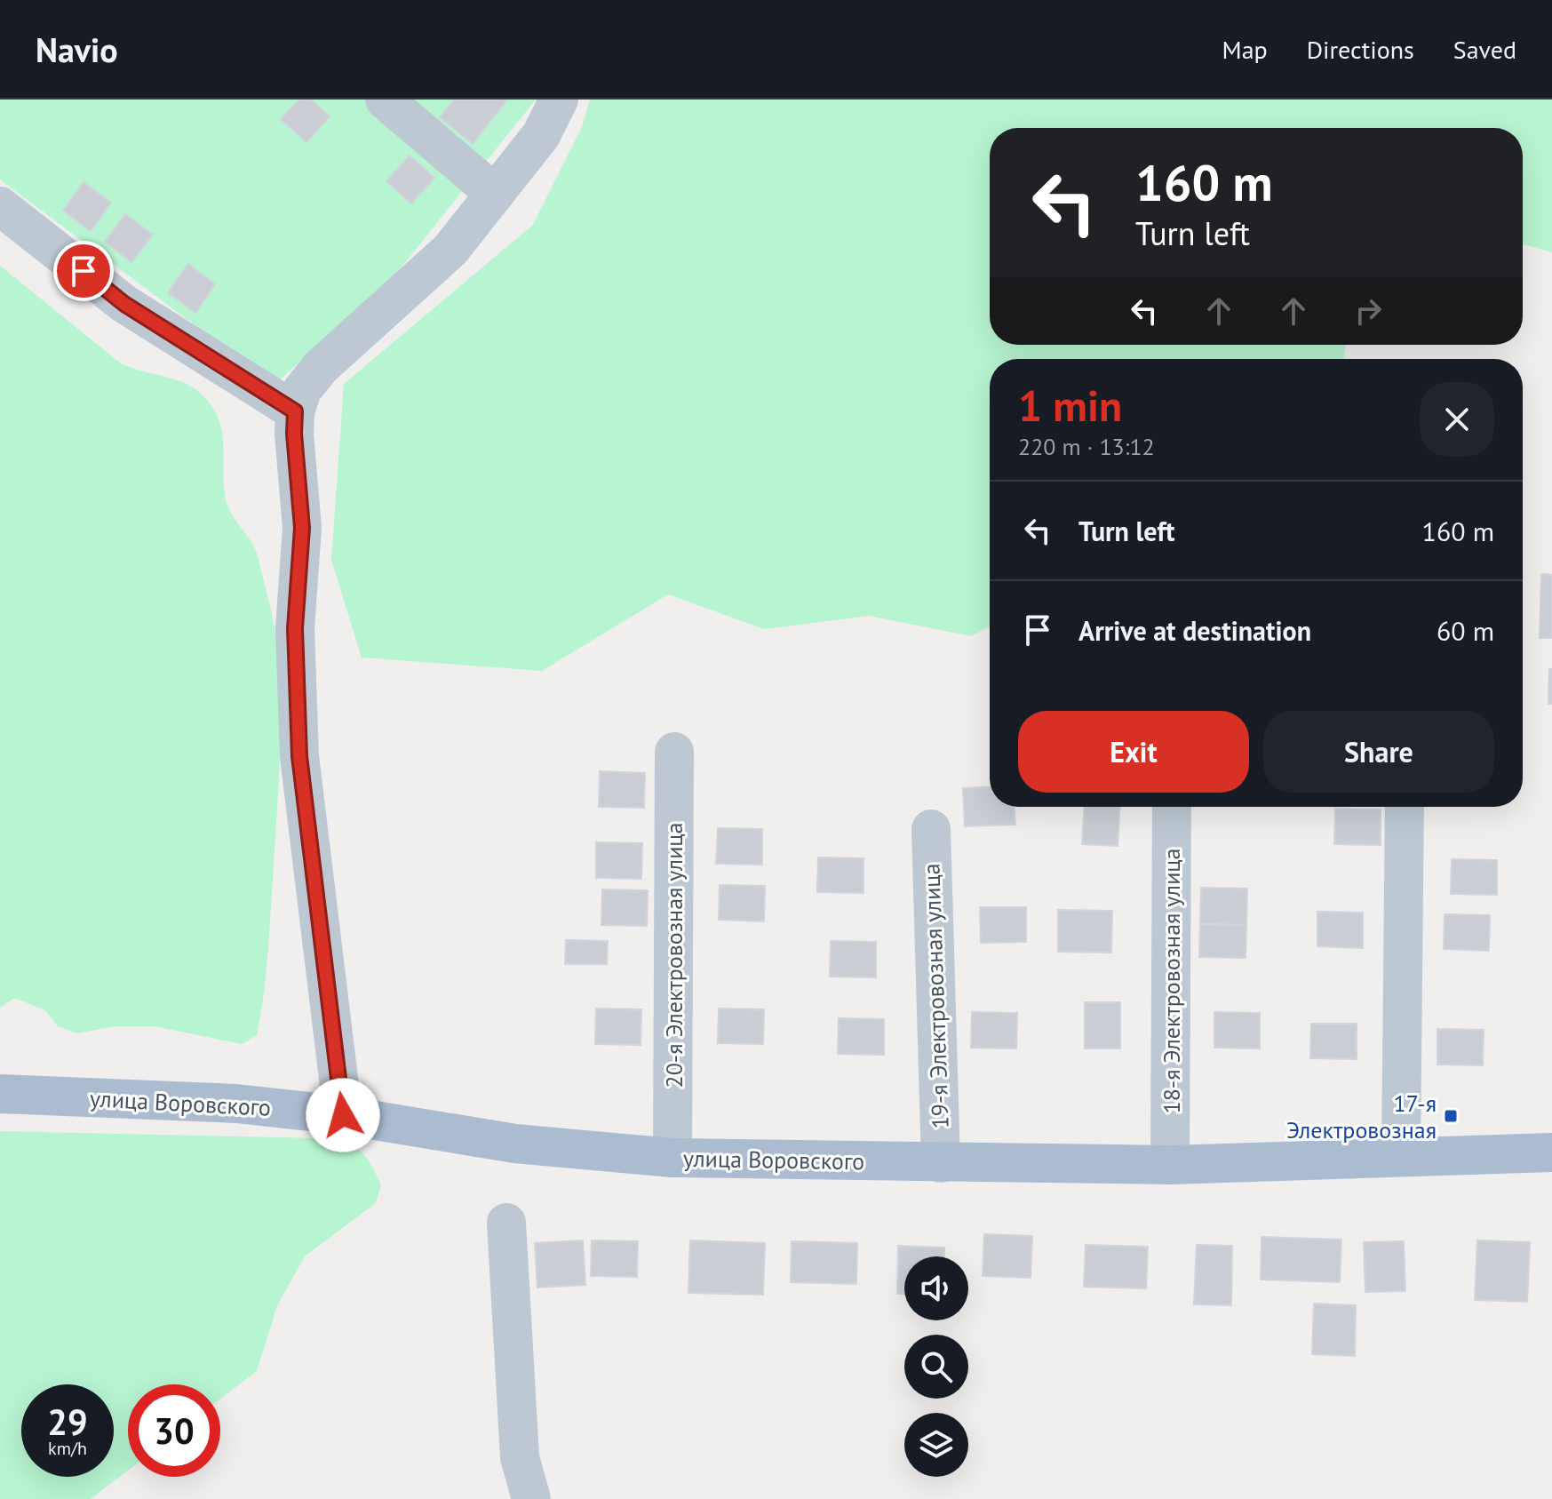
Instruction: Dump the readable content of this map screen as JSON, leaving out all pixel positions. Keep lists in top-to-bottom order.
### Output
{
  "streets": {
    "main road": ["улица Воровского"],
    "street": ["20-я Электровозная улица", "18-я Электровозная улица", "19-я Электровозная улица"]
  },
  "crossings": [
    ["20-я Электровозная улица", "улица Воровского"],
    ["18-я Электровозная улица", "улица Воровского"],
    ["19-я Электровозная улица", "улица Воровского"]
  ],
  "places": {
    "transit": ["17-я Электровозная"]
  },
  "page": {
    "header": "Navio",
    "nav": ["Map", "Directions", "Saved"],
    "turn": ["160 m", "Turn left"],
    "heading": ["1 min", "220 m · 13:12"],
    "list": [
      {
        "name": "Turn left",
        "value": "160 m"
      },
      {
        "name": "Arrive at destination",
        "value": "60 m"
      }
    ],
    "buttons": ["Exit", "Share"],
    "speed": "29 km/h",
    "limit": "30"
  }
}
